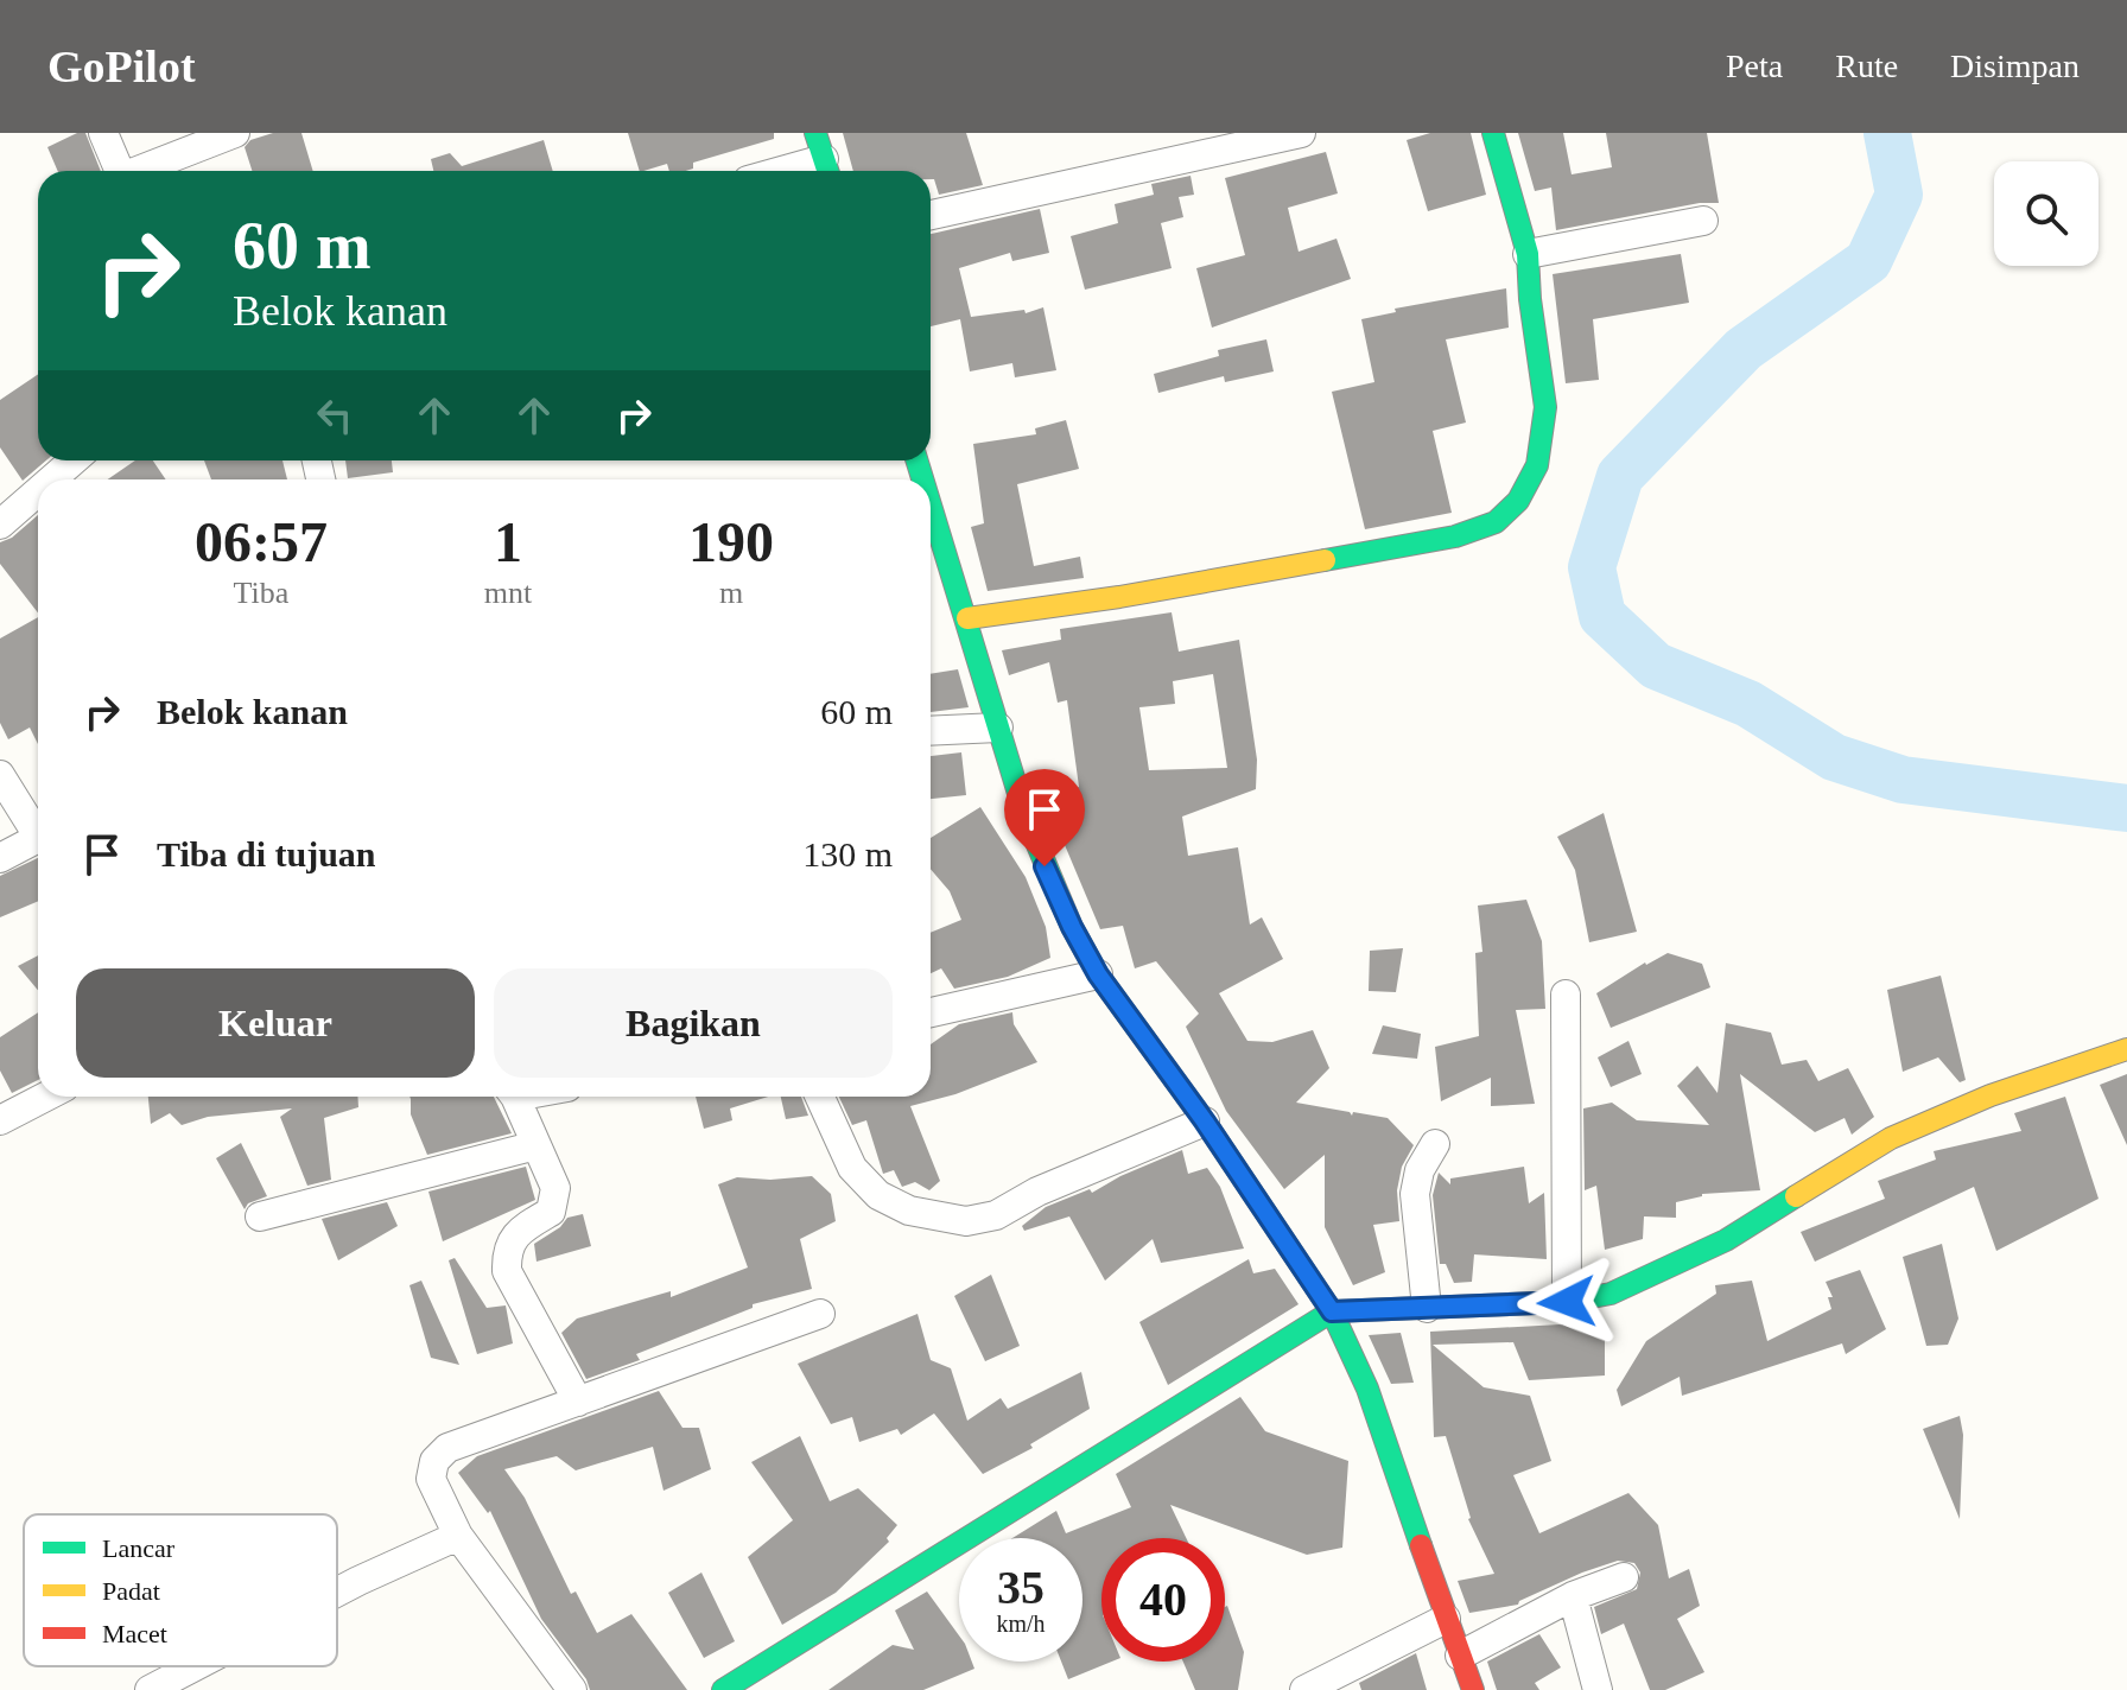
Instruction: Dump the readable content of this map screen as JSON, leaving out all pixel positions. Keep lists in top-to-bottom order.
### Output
{
  "legend": ["Lancar", "Padat", "Macet"],
  "page": {
    "header": "GoPilot",
    "nav": ["Peta", "Rute", "Disimpan"],
    "turn": ["60 m", "Belok kanan"],
    "eta": [
      "06:57",
      "Tiba",
      "1",
      "mnt",
      "190",
      "m"
    ],
    "list": [
      {
        "name": "Belok kanan",
        "value": "60 m"
      },
      {
        "name": "Tiba di tujuan",
        "value": "130 m"
      }
    ],
    "buttons": ["Keluar", "Bagikan"],
    "speed": "35 km/h",
    "limit": "40"
  }
}
